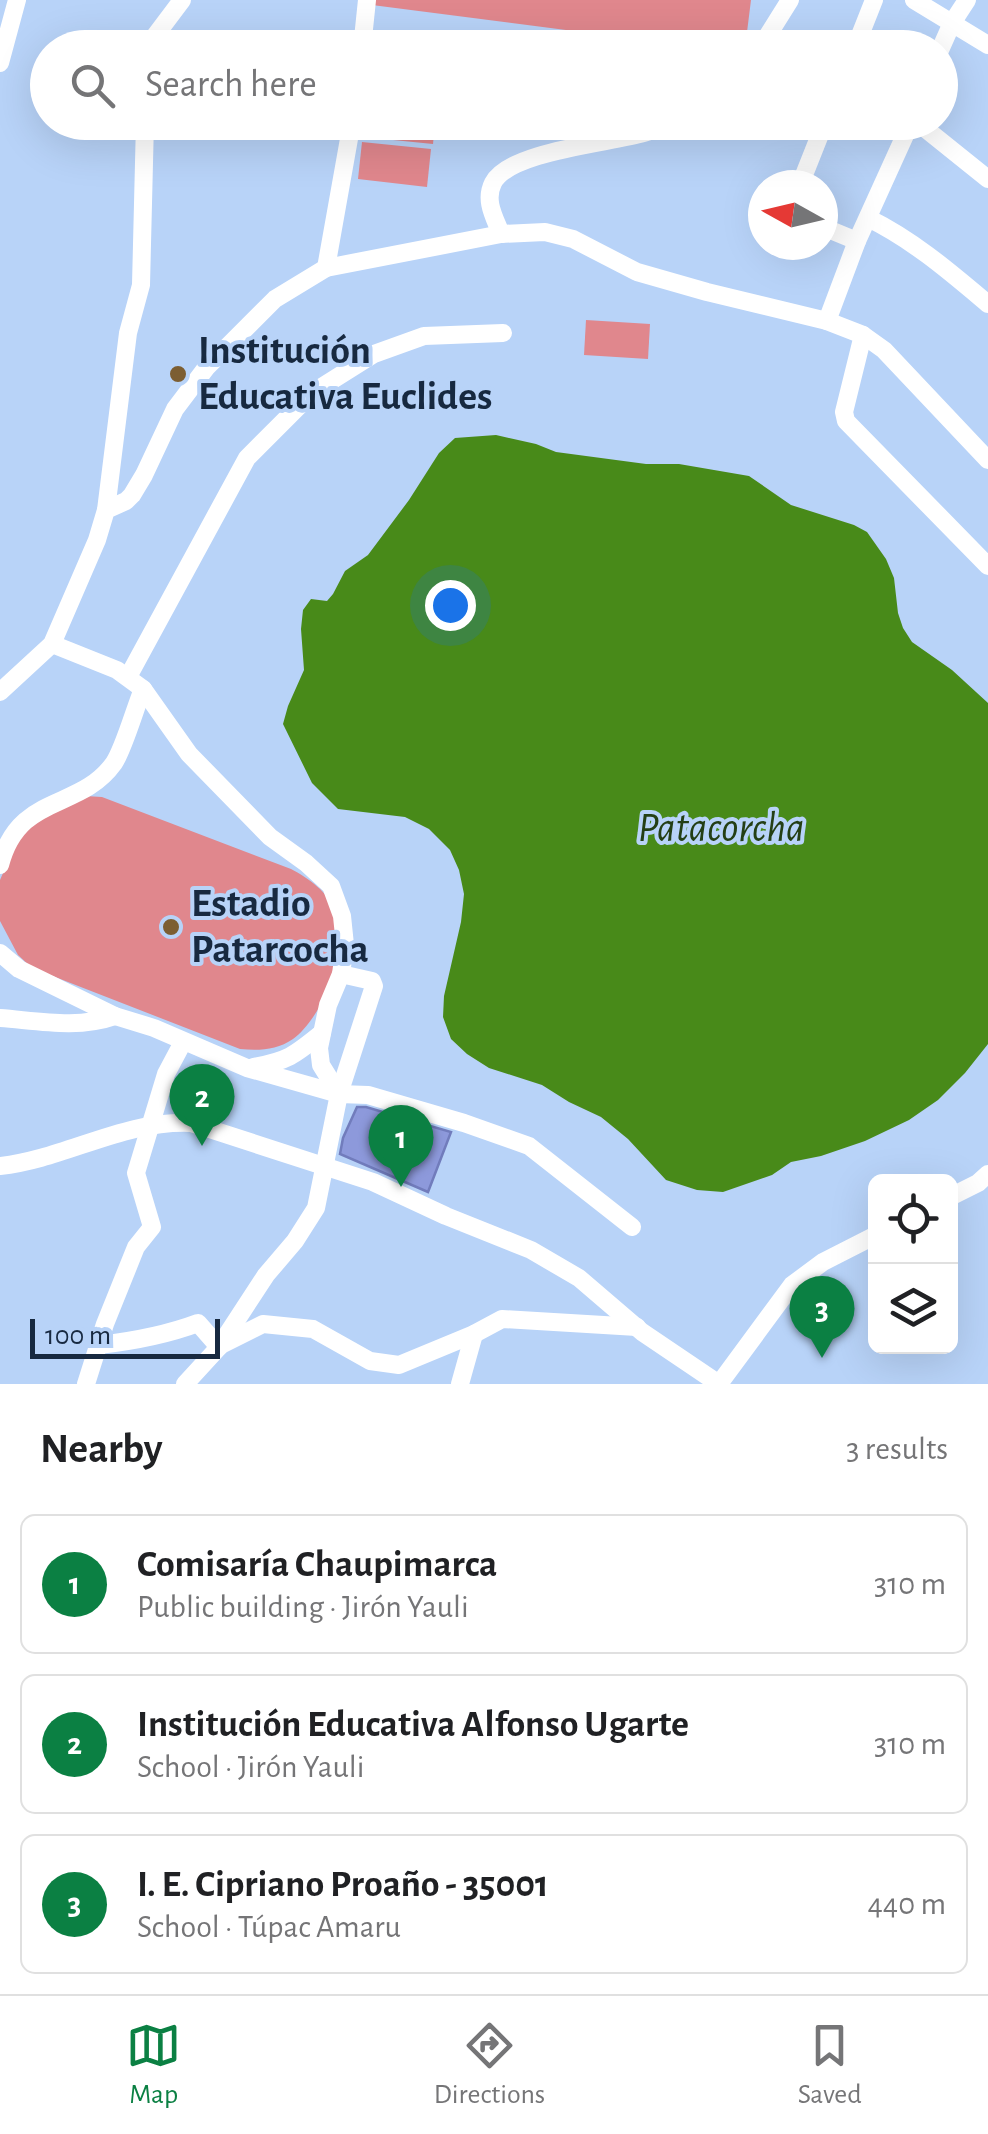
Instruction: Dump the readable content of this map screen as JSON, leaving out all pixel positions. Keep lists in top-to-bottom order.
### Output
{
  "water": ["Patacorcha"],
  "places": ["Institución Educativa Euclides", "Estadio Patarcocha"],
  "scale_bar": "100 m",
  "north": "left",
  "page": {
    "search": "Search here",
    "pins": ["2", "1", "3"],
    "scale": "100 m",
    "heading": ["Nearby", "3 results"],
    "list": [
      {
        "mark": "1",
        "name": "Comisaría Chaupimarca",
        "note": "Public building · Jirón Yauli",
        "value": "310 m"
      },
      {
        "mark": "2",
        "name": "Institución Educativa Alfonso Ugarte",
        "note": "School · Jirón Yauli",
        "value": "310 m"
      },
      {
        "mark": "3",
        "name": "I. E. Cipriano Proaño - 35001",
        "note": "School · Túpac Amaru",
        "value": "440 m"
      }
    ],
    "nav": ["Map", "Directions", "Saved"]
  }
}
